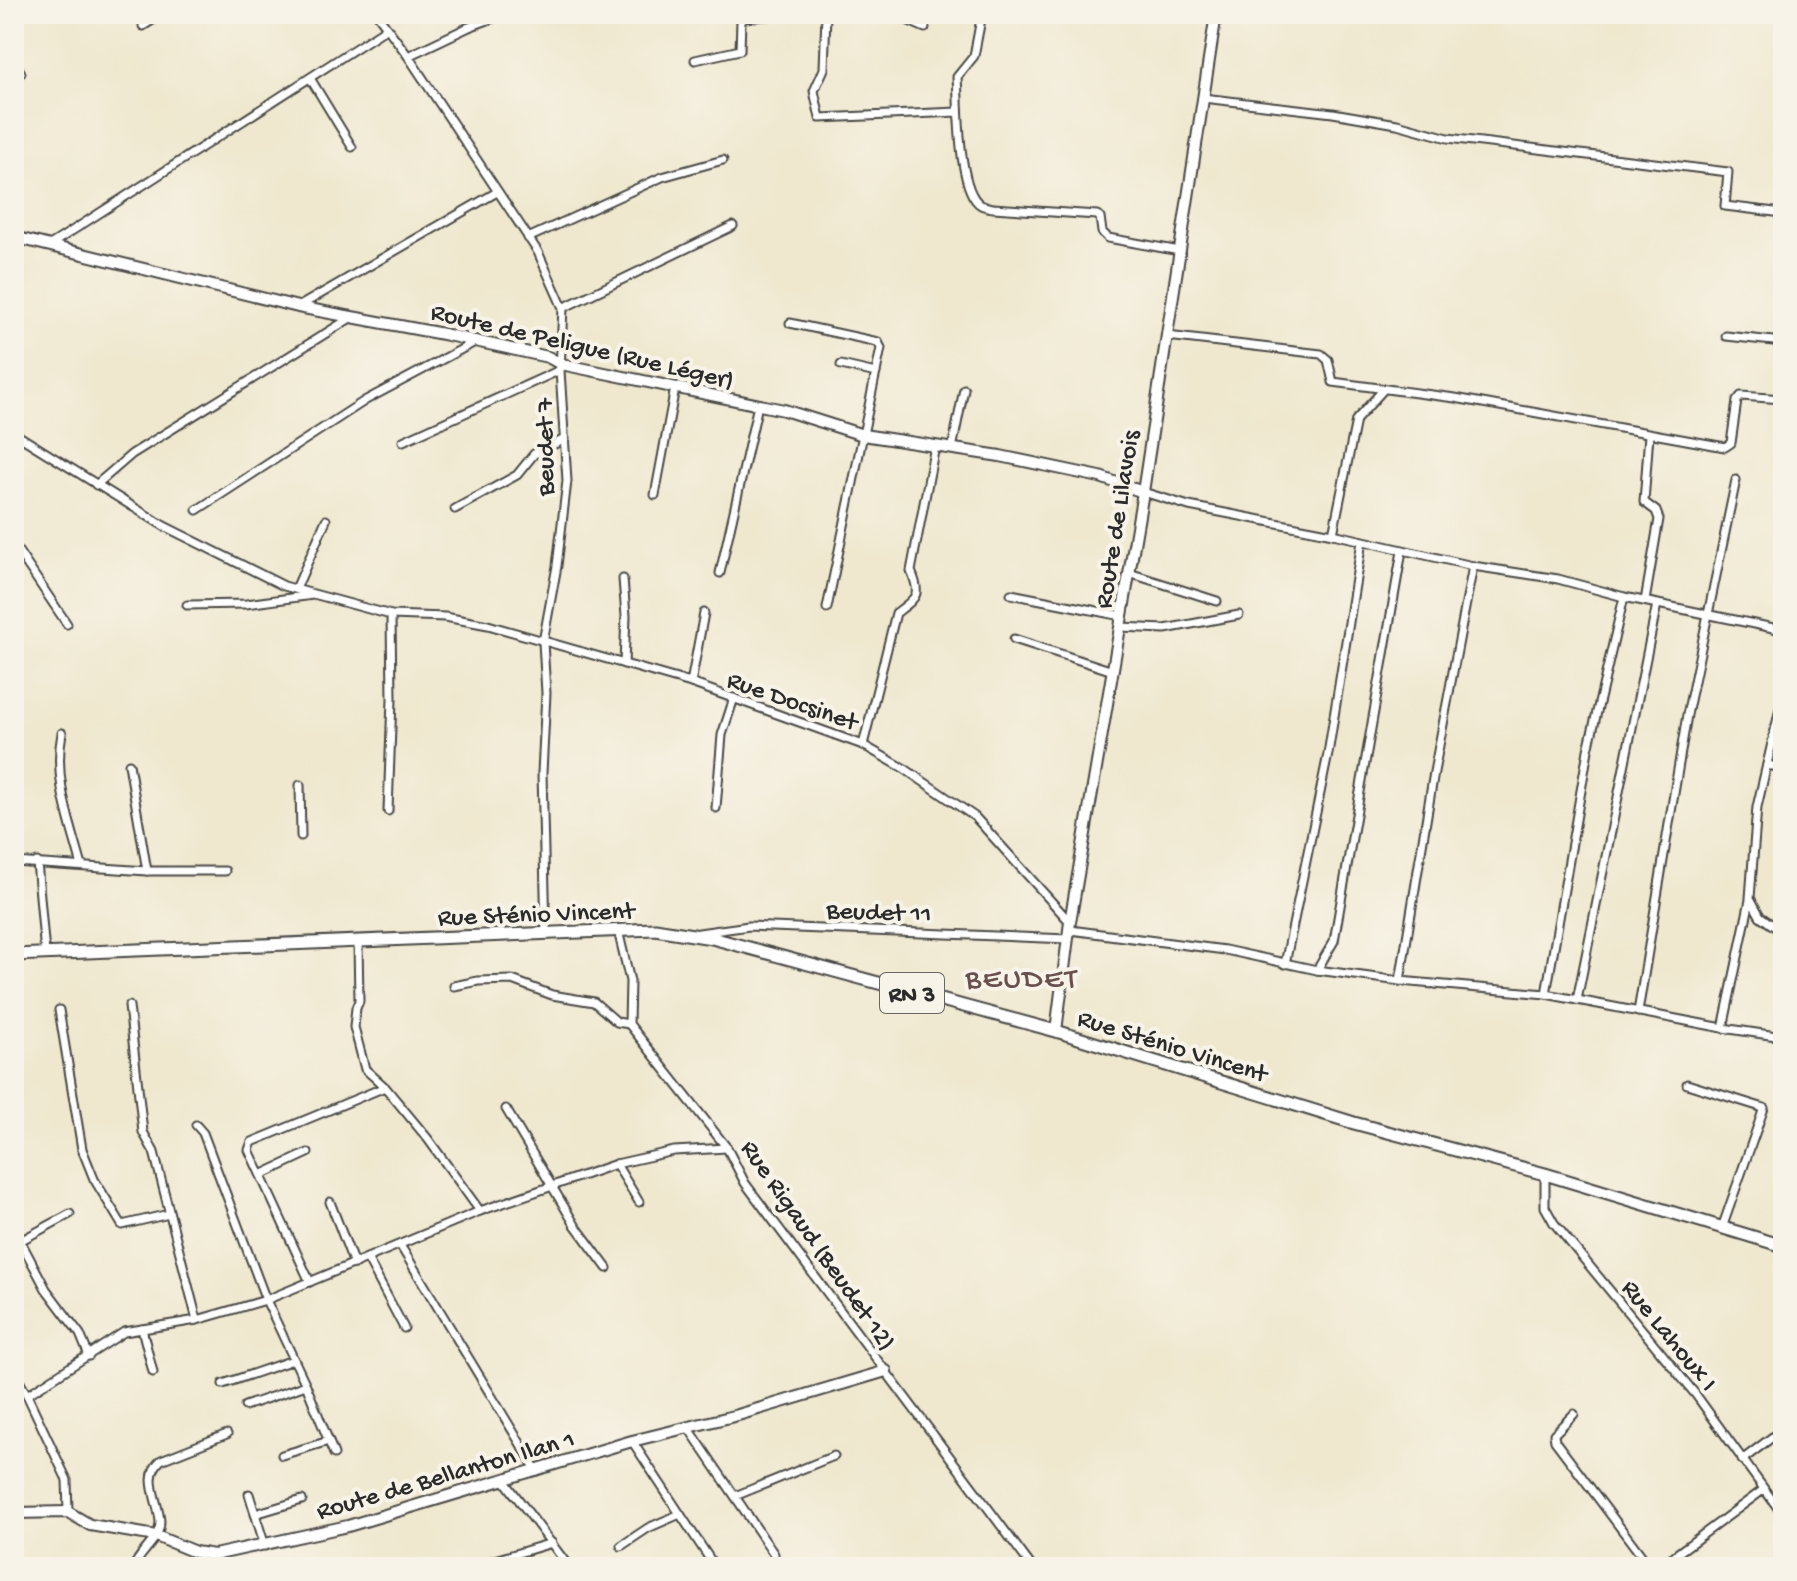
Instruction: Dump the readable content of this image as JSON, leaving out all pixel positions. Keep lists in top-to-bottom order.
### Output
{
  "streets": {
    "main road": ["Rue Sténio Vincent", "RN 3"],
    "street": [
      "Route de Peligue (Rue Léger)",
      "Beudet 7",
      "Route de Lilavois",
      "Rue Docsinet",
      "Beudet 11",
      "Rue Rigaud (Beudet 12)",
      "Rue Lahoux I",
      "Route de Bellanton Ilan 1"
    ]
  },
  "crossings": [
    ["Route de Peligue (Rue Léger)", "Beudet 7"],
    ["Route de Peligue (Rue Léger)", "Route de Lilavois"],
    ["Beudet 7", "Rue Docsinet"],
    ["Beudet 7", "Rue Sténio Vincent"],
    ["Route de Lilavois", "Rue Docsinet"],
    ["Route de Lilavois", "Beudet 11"],
    ["Route de Lilavois", "Rue Sténio Vincent"],
    ["Rue Docsinet", "Beudet 11"],
    ["Beudet 11", "Rue Sténio Vincent"],
    ["Rue Sténio Vincent", "Rue Lahoux I"],
    ["Rue Rigaud (Beudet 12)", "Route de Bellanton Ilan 1"]
  ],
  "districts": ["BEUDET"]
}
